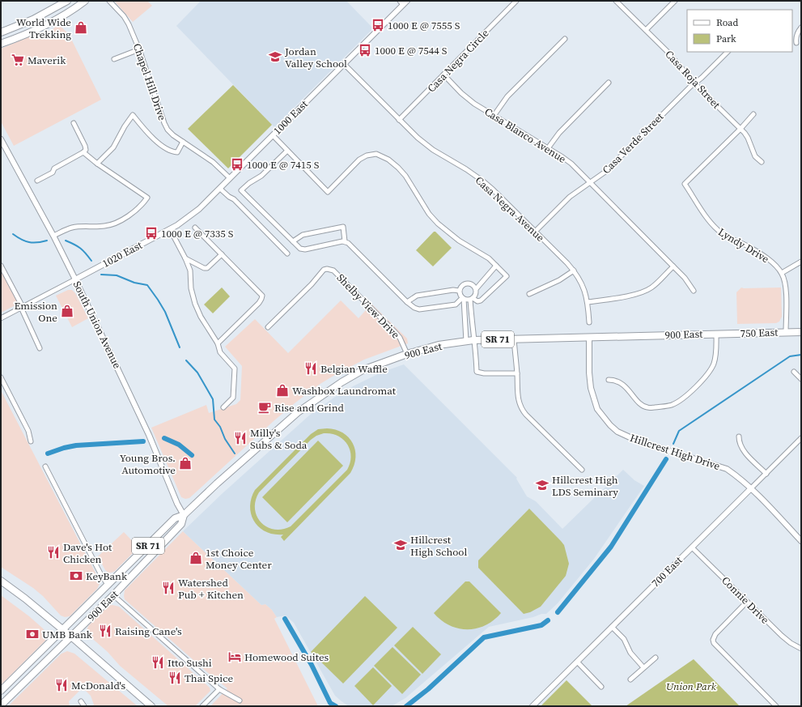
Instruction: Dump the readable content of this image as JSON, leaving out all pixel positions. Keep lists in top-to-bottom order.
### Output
{
  "streets": {
    "main road": ["750 East", "900 East", "SR 71"],
    "street": [
      "Casa Negra Circle",
      "Casa Roja Street",
      "Chapel Hill Drive",
      "1000 East",
      "Casa Blanco Avenue",
      "Casa Verde Street",
      "Casa Negra Avenue",
      "Lyndy Drive",
      "1020 East",
      "Shelby View Drive",
      "South Union Avenue",
      "Hillcrest High Drive",
      "700 East",
      "Connie Drive"
    ]
  },
  "crossings": [
    ["Casa Negra Circle", "Casa Blanco Avenue"],
    ["Casa Negra Circle", "Casa Negra Avenue"],
    ["Casa Roja Street", "Casa Verde Street"],
    ["Casa Roja Street", "Lyndy Drive"],
    ["Chapel Hill Drive", "1000 East"],
    ["1000 East", "Casa Negra Avenue"],
    ["1000 East", "1020 East"],
    ["Casa Blanco Avenue", "Casa Verde Street"],
    ["Casa Verde Street", "Casa Negra Avenue"],
    ["1020 East", "South Union Avenue"],
    ["Shelby View Drive", "900 East"],
    ["South Union Avenue", "900 East"],
    ["750 East", "900 East"],
    ["900 East", "Hillcrest High Drive"],
    ["Hillcrest High Drive", "700 East"],
    ["700 East", "Connie Drive"]
  ],
  "parks": ["Union Park"],
  "places": {
    "bus stop": [
      "1000 E @ 7555 S",
      "1000 E @ 7544 S",
      "1000 E @ 7415 S",
      "1000 E @ 7335 S"
    ],
    "shop": [
      "World Wide Trekking",
      "Emission One",
      "Washbox Laundromat",
      "Young Bros. Automotive",
      "1st Choice Money Center"
    ],
    "school or university": ["Jordan Valley School", "Hillcrest High LDS Seminary", "Hillcrest High School"],
    "supermarket": ["Maverik"],
    "restaurant": [
      "Belgian Waffle",
      "Milly's Subs & Soda",
      "Dave's Hot Chicken",
      "Watershed Pub + Kitchen",
      "Raising Cane's",
      "Itto Sushi",
      "Thai Spice",
      "McDonald's"
    ],
    "cafe": ["Rise and Grind"],
    "bank": ["KeyBank", "UMB Bank"],
    "hotel": ["Homewood Suites"]
  },
  "legend": ["Road", "Park"]
}
